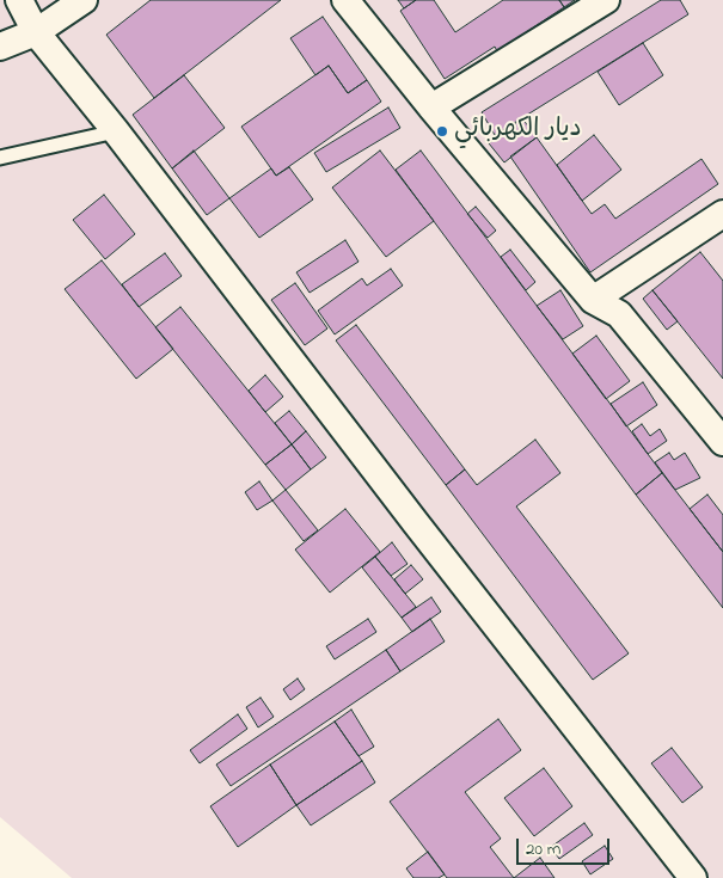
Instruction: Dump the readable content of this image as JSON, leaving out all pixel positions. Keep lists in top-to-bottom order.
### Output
{
  "places": ["ديار الكهربائي"],
  "scale_bar": "20 m"
}
